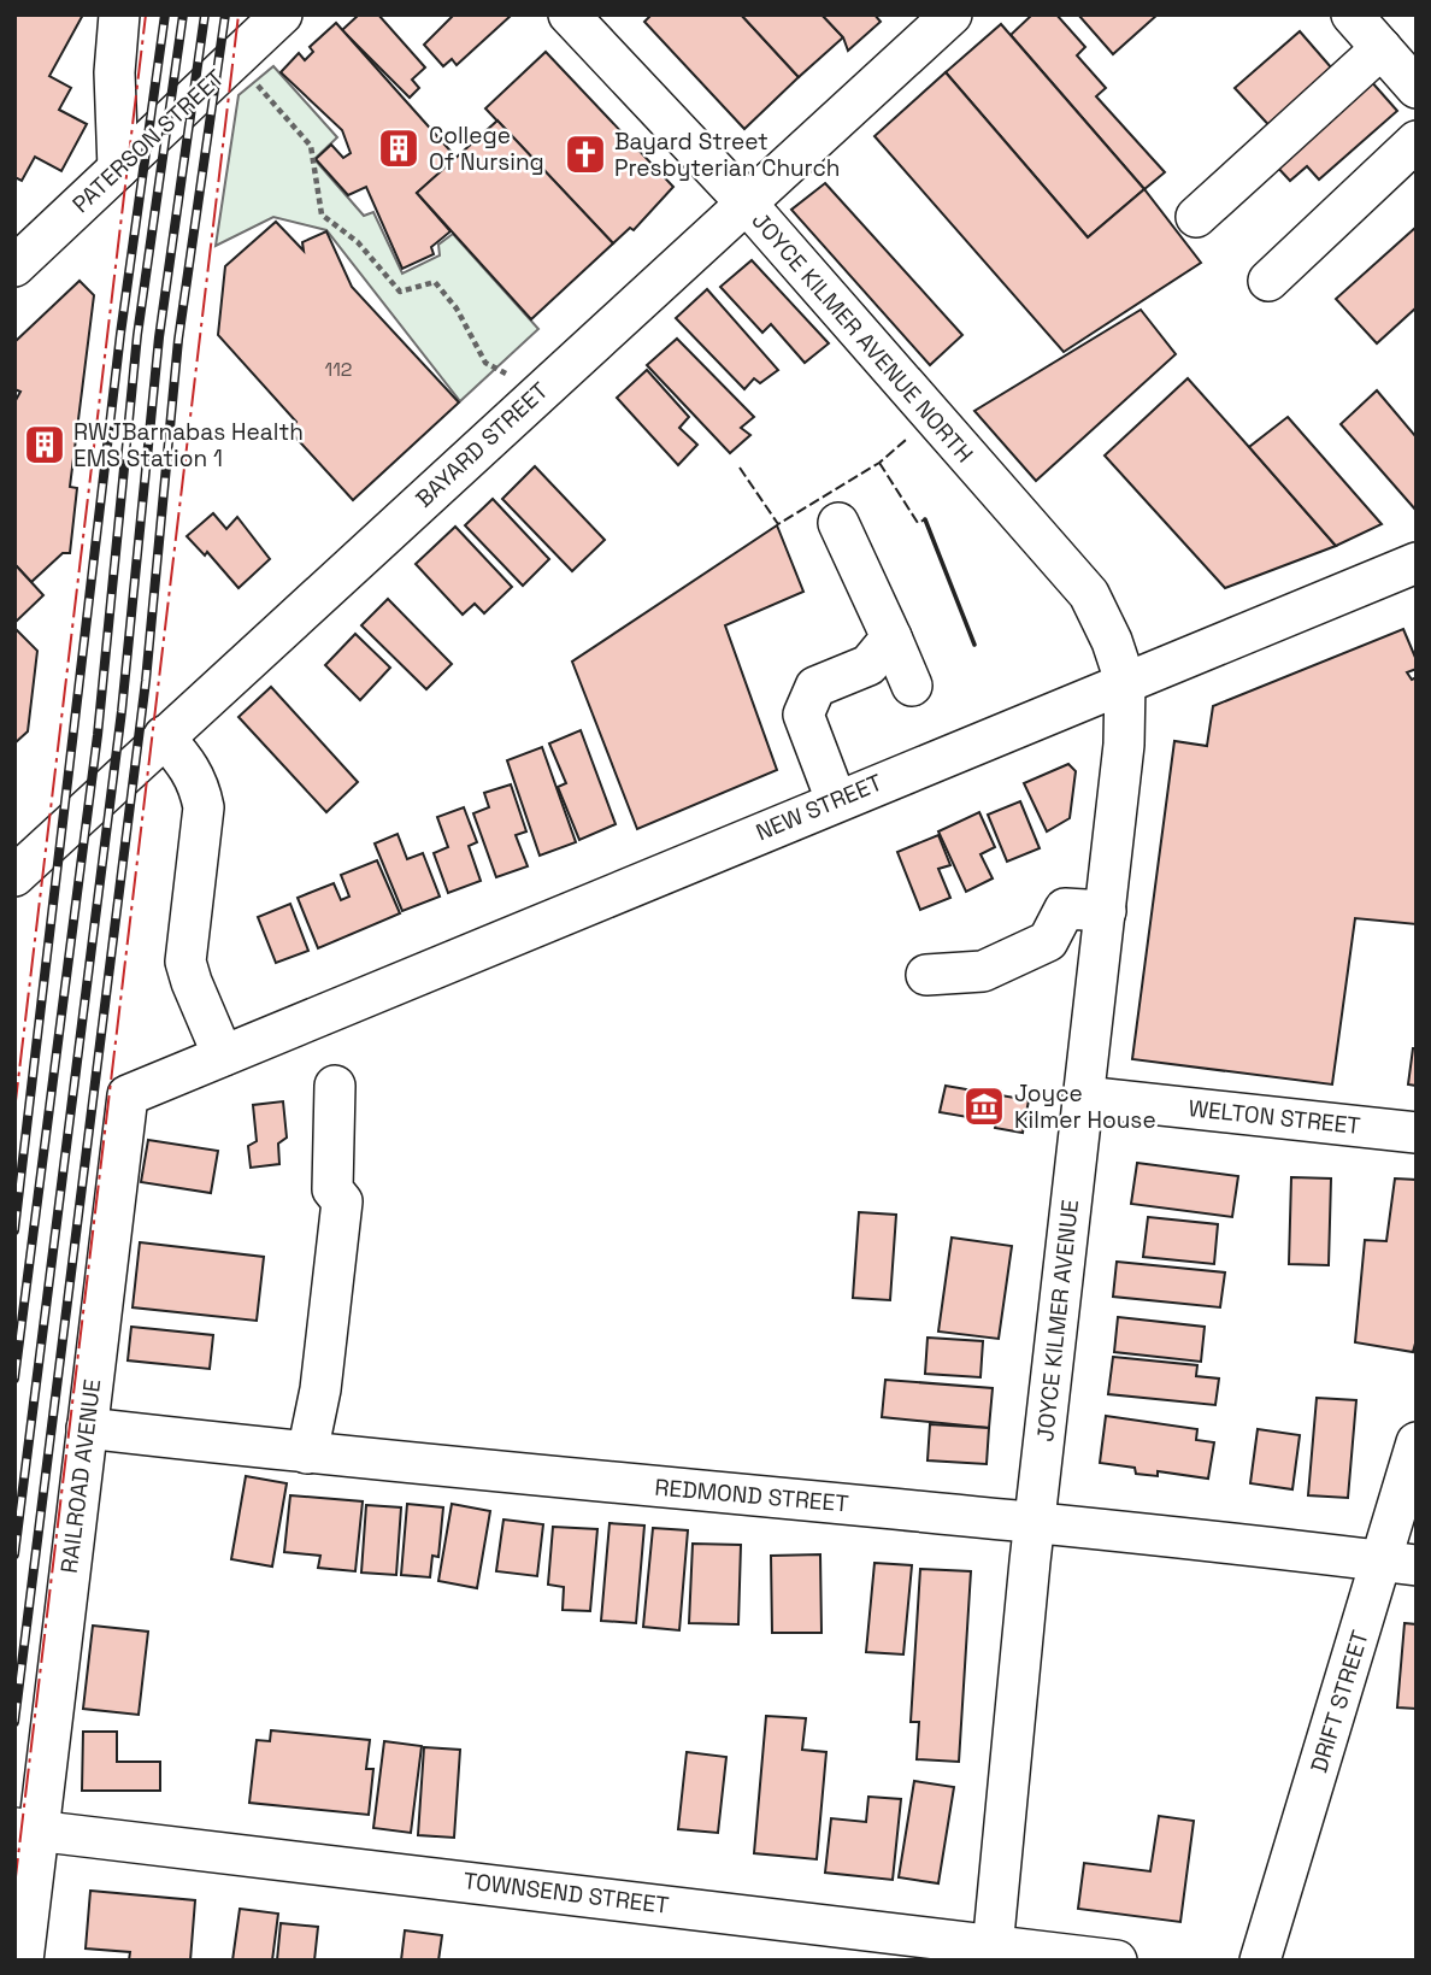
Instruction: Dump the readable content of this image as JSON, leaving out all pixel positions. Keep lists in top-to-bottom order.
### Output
{
  "streets": {
    "street": [
      "PATERSON STREET",
      "JOYCE KILMER AVENUE NORTH",
      "BAYARD STREET",
      "NEW STREET",
      "WELTON STREET",
      "JOYCE KILMER AVENUE",
      "RAILROAD AVENUE",
      "REDMOND STREET",
      "DRIFT STREET",
      "TOWNSEND STREET"
    ]
  },
  "crossings": [
    ["JOYCE KILMER AVENUE NORTH", "BAYARD STREET"],
    ["JOYCE KILMER AVENUE NORTH", "NEW STREET"],
    ["JOYCE KILMER AVENUE NORTH", "JOYCE KILMER AVENUE"],
    ["NEW STREET", "JOYCE KILMER AVENUE"],
    ["NEW STREET", "RAILROAD AVENUE"],
    ["WELTON STREET", "JOYCE KILMER AVENUE"],
    ["JOYCE KILMER AVENUE", "REDMOND STREET"],
    ["JOYCE KILMER AVENUE", "TOWNSEND STREET"],
    ["RAILROAD AVENUE", "REDMOND STREET"],
    ["RAILROAD AVENUE", "TOWNSEND STREET"],
    ["REDMOND STREET", "DRIFT STREET"]
  ],
  "places": {
    "building": ["College Of Nursing", "RWJBarnabas Health EMS Station 1"],
    "church": ["Bayard Street Presbyterian Church"],
    "museum": ["Joyce Kilmer House"]
  },
  "house_numbers": ["112"]
}
